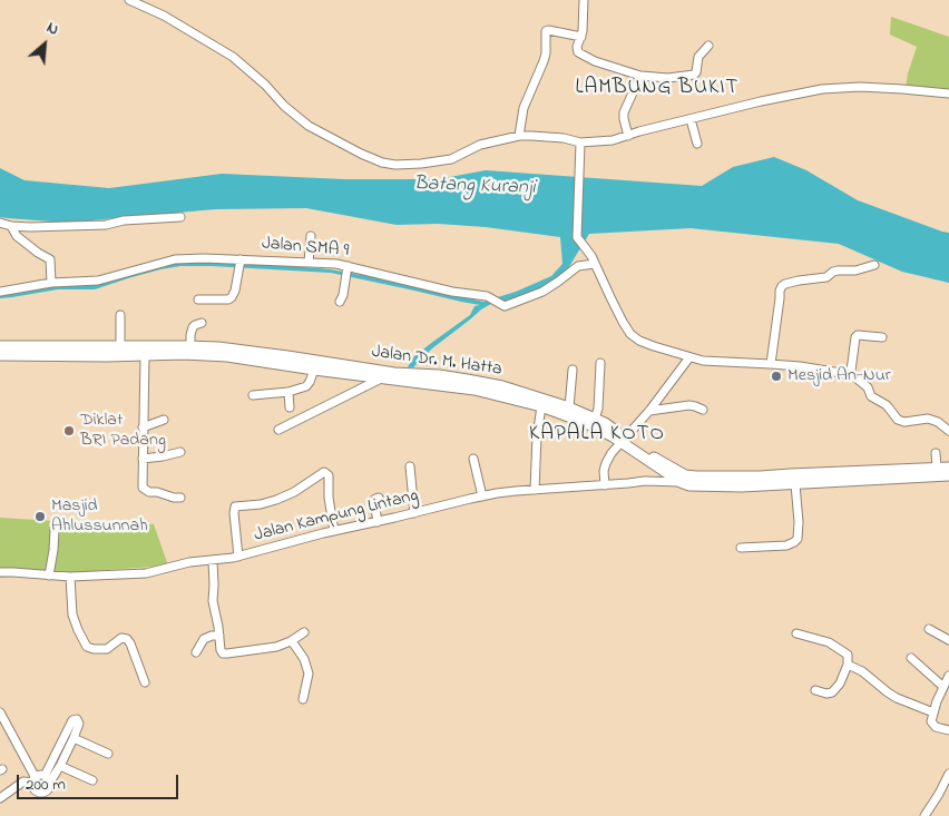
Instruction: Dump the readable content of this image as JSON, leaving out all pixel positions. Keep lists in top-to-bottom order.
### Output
{
  "streets": {
    "main road": ["Jalan Dr. M. Hatta"],
    "street": ["Jalan SMA 9", "Jalan Kampung Lintang"]
  },
  "crossings": [
    ["Jalan Dr. M. Hatta", "Jalan Kampung Lintang"]
  ],
  "districts": ["LAMBUNG BUKIT", "KAPALA KOTO"],
  "water": ["Batang Kuranji"],
  "places": ["Mesjid An-Nur", "Diklat BRI Padang", "Masjid Ahlussunnah"],
  "scale_bar": "200 m",
  "north": "top right"
}
